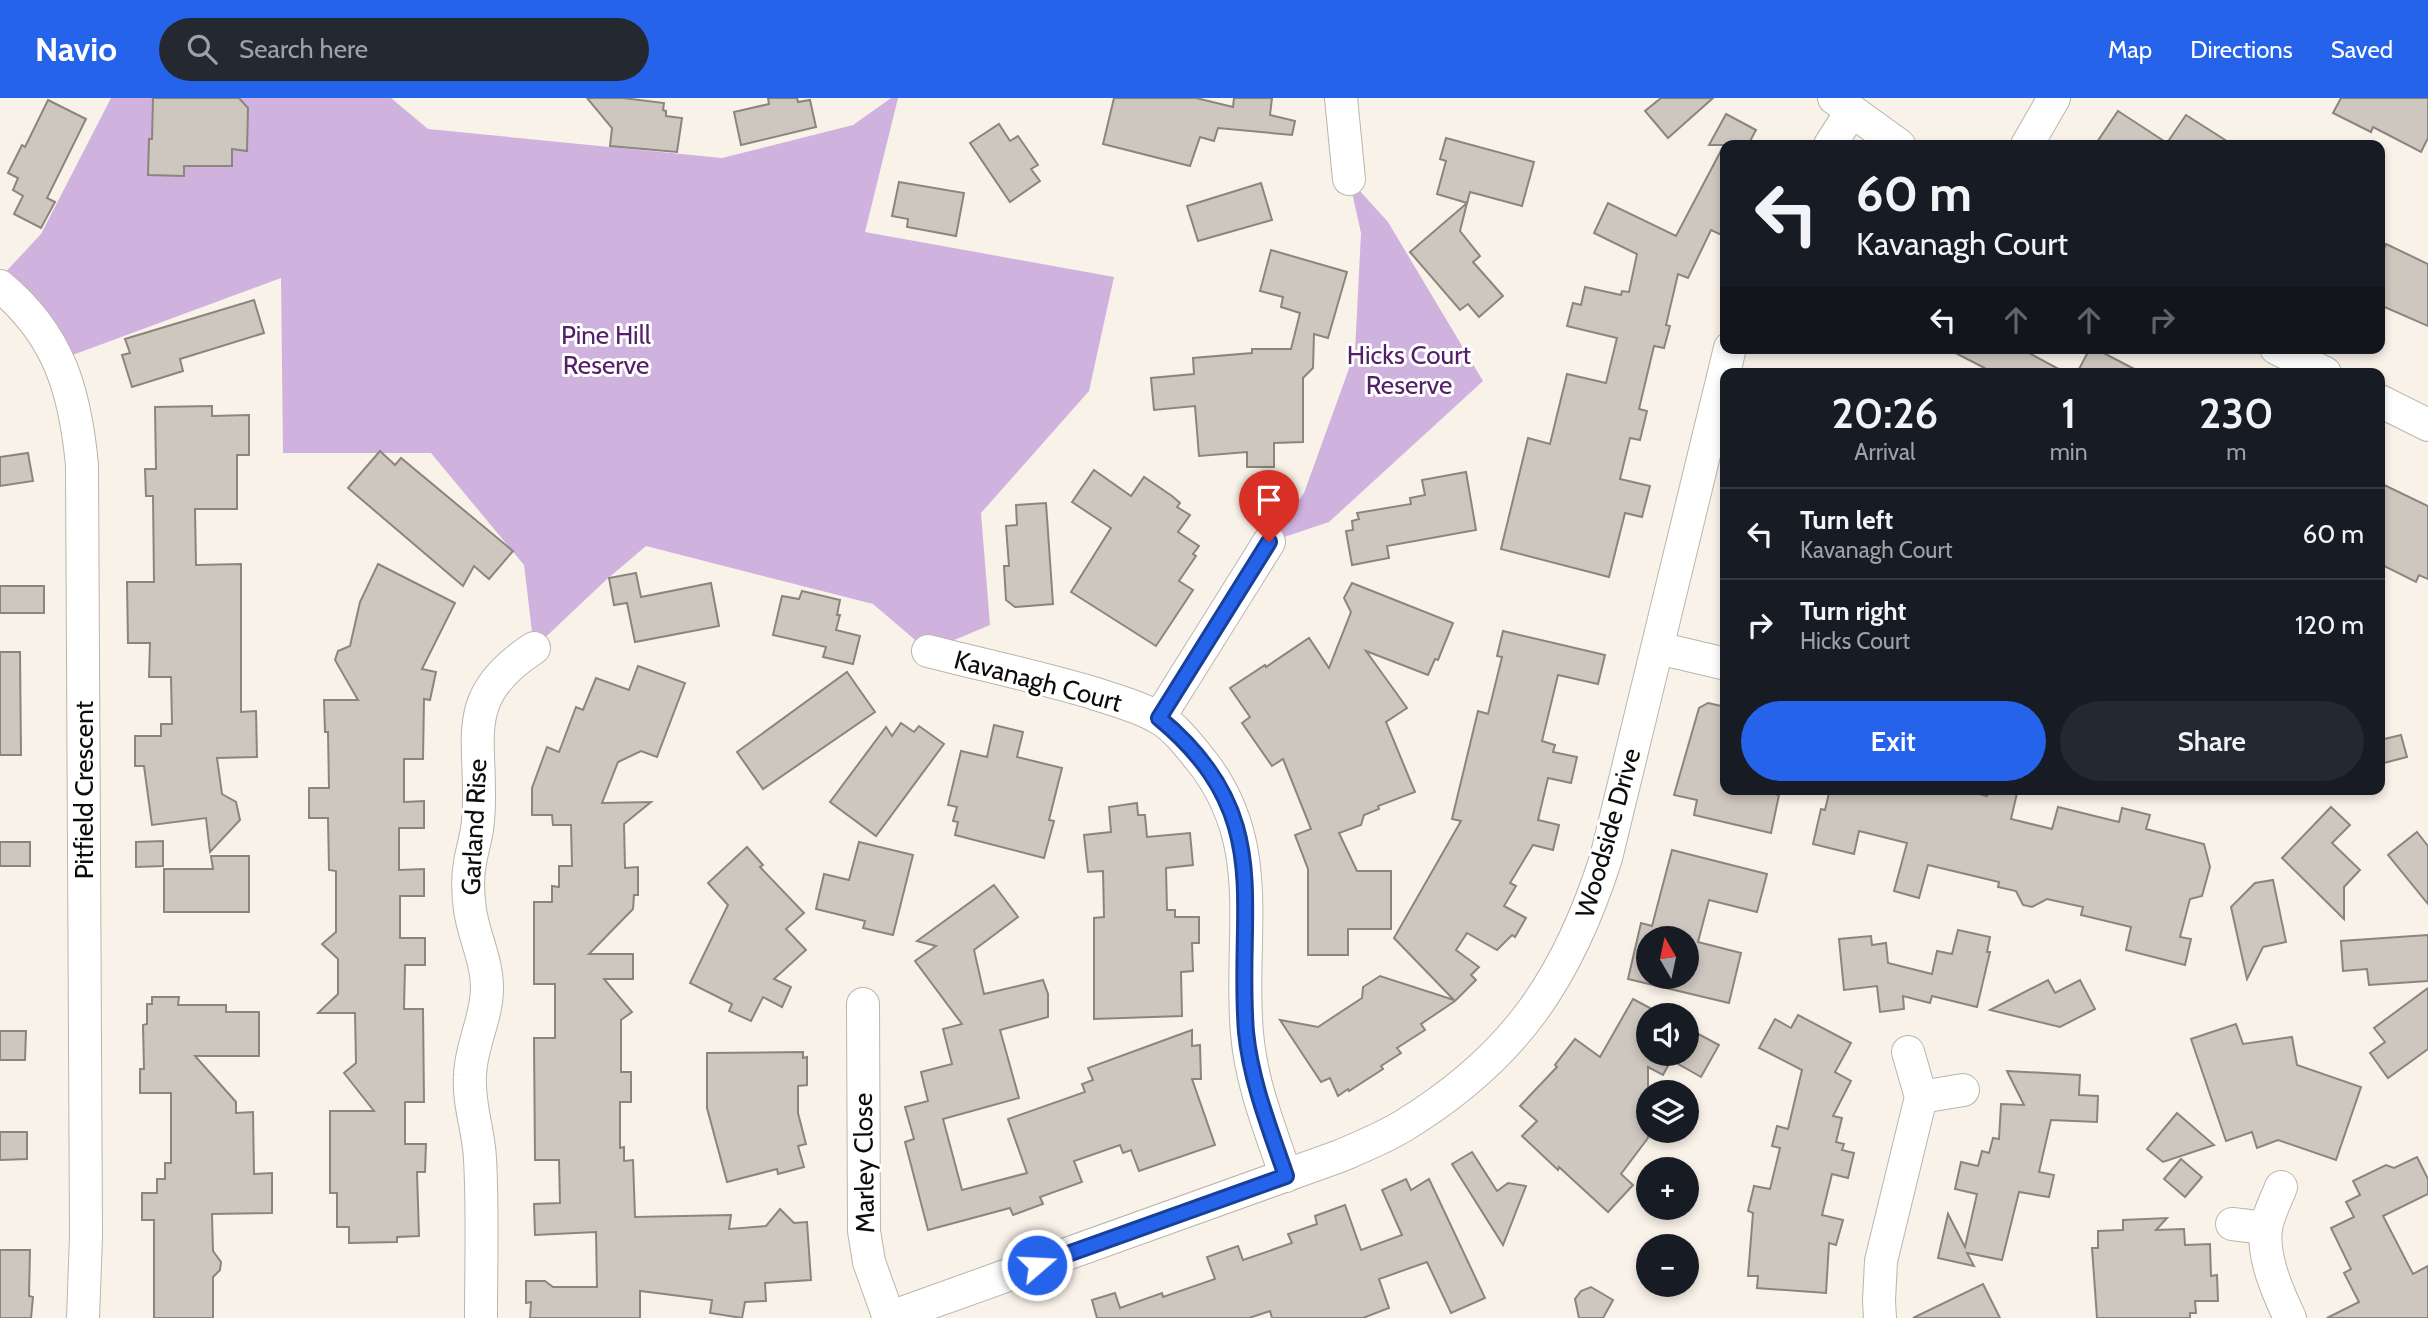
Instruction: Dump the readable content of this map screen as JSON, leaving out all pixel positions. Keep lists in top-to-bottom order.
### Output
{
  "streets": {
    "street": [
      "Kavanagh Court",
      "Pitfield Crescent",
      "Garland Rise",
      "Woodside Drive",
      "Marley Close"
    ]
  },
  "crossings": [
    ["Kavanagh Court", "Woodside Drive"],
    ["Woodside Drive", "Marley Close"]
  ],
  "parks": ["Pine Hill Reserve", "Hicks Court Reserve"],
  "north": "top",
  "page": {
    "header": "Navio",
    "search": "Search here",
    "nav": ["Map", "Directions", "Saved"],
    "turn": ["60 m", "Kavanagh Court"],
    "eta": [
      "20:26",
      "Arrival",
      "1",
      "min",
      "230",
      "m"
    ],
    "list": [
      {
        "name": "Turn left",
        "note": "Kavanagh Court",
        "value": "60 m"
      },
      {
        "name": "Turn right",
        "note": "Hicks Court",
        "value": "120 m"
      }
    ],
    "buttons": ["Exit", "Share"],
    "map_buttons": ["+", "−"]
  }
}
